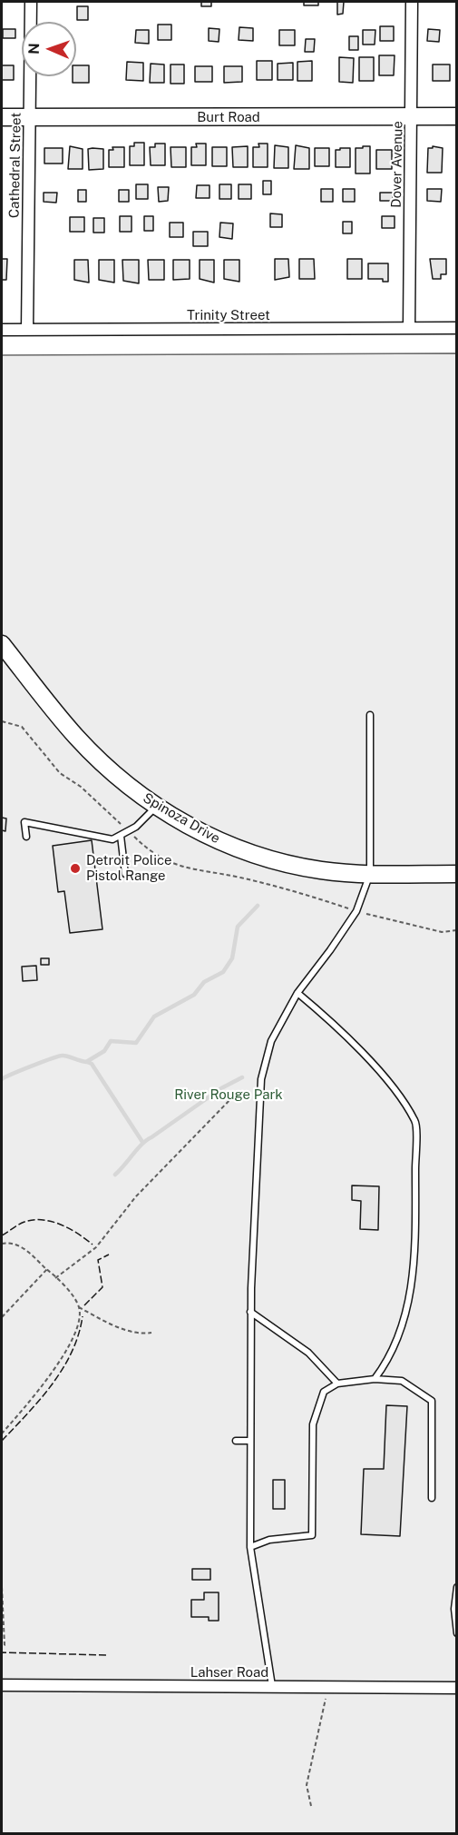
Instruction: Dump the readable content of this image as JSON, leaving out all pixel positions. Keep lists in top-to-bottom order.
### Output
{
  "streets": {
    "street": [
      "Burt Road",
      "Dover Avenue",
      "Cathedral Street",
      "Trinity Street",
      "Spinoza Drive",
      "Lahser Road"
    ]
  },
  "crossings": [
    ["Burt Road", "Dover Avenue"],
    ["Burt Road", "Cathedral Street"],
    ["Dover Avenue", "Trinity Street"],
    ["Cathedral Street", "Trinity Street"]
  ],
  "parks": ["River Rouge Park"],
  "places": ["Detroit Police Pistol Range"],
  "north": "left"
}
